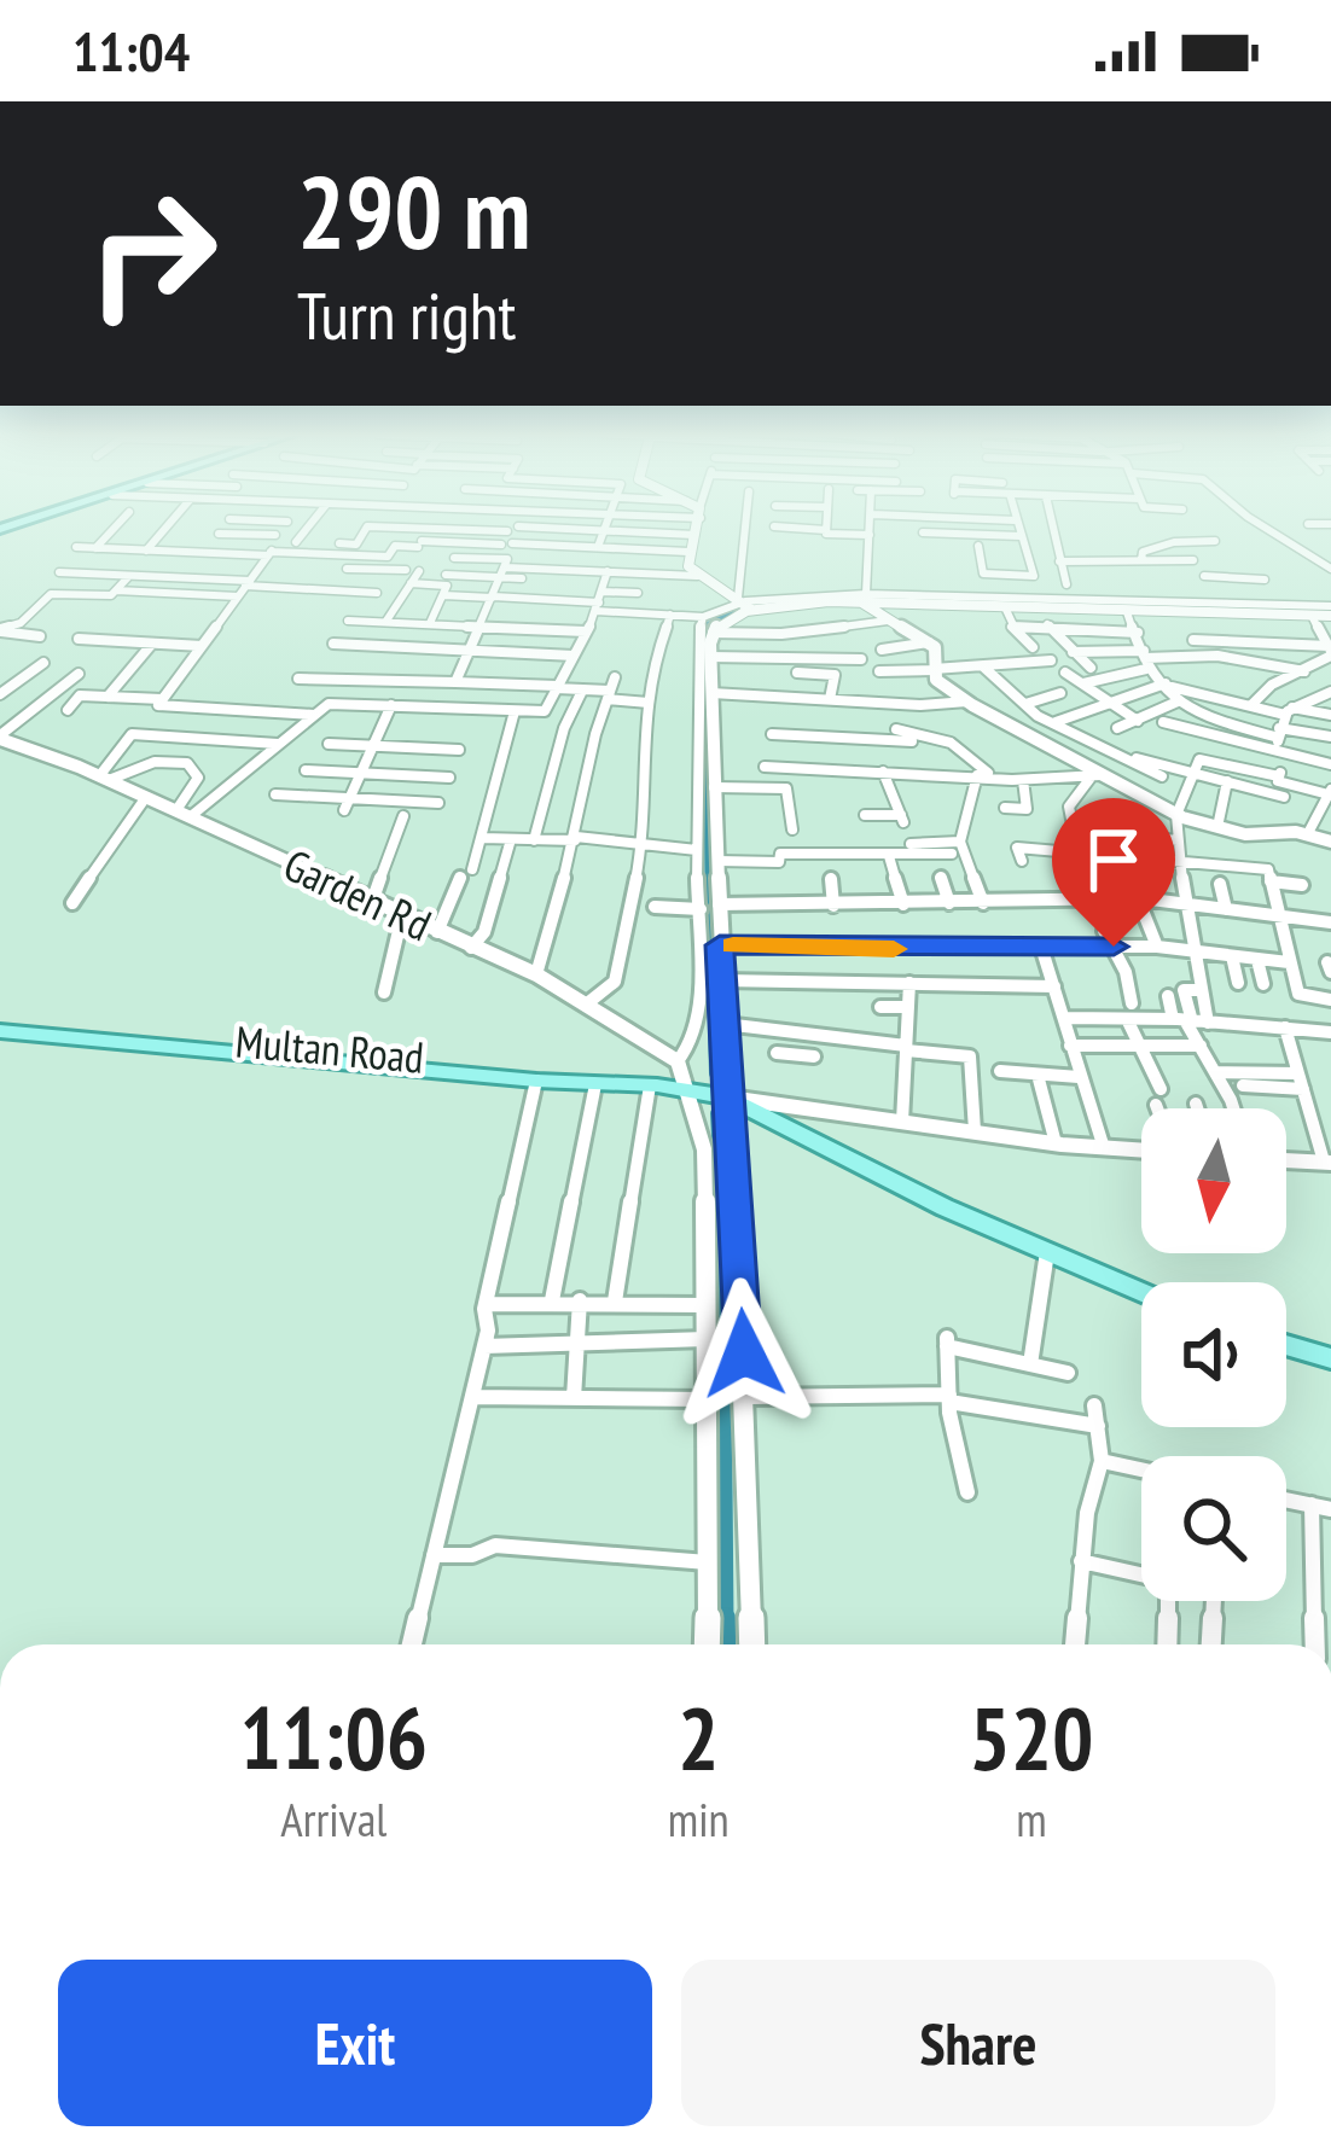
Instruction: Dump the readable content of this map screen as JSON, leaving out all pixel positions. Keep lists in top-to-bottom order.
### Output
{
  "streets": {
    "main road": ["Multan Road"],
    "street": ["Garden Rd"]
  },
  "north": "bottom",
  "page": {
    "status": "11:04",
    "turn": ["290 m", "Turn right"],
    "eta": [
      "11:06",
      "Arrival",
      "2",
      "min",
      "520",
      "m"
    ],
    "buttons": ["Exit", "Share"]
  }
}
